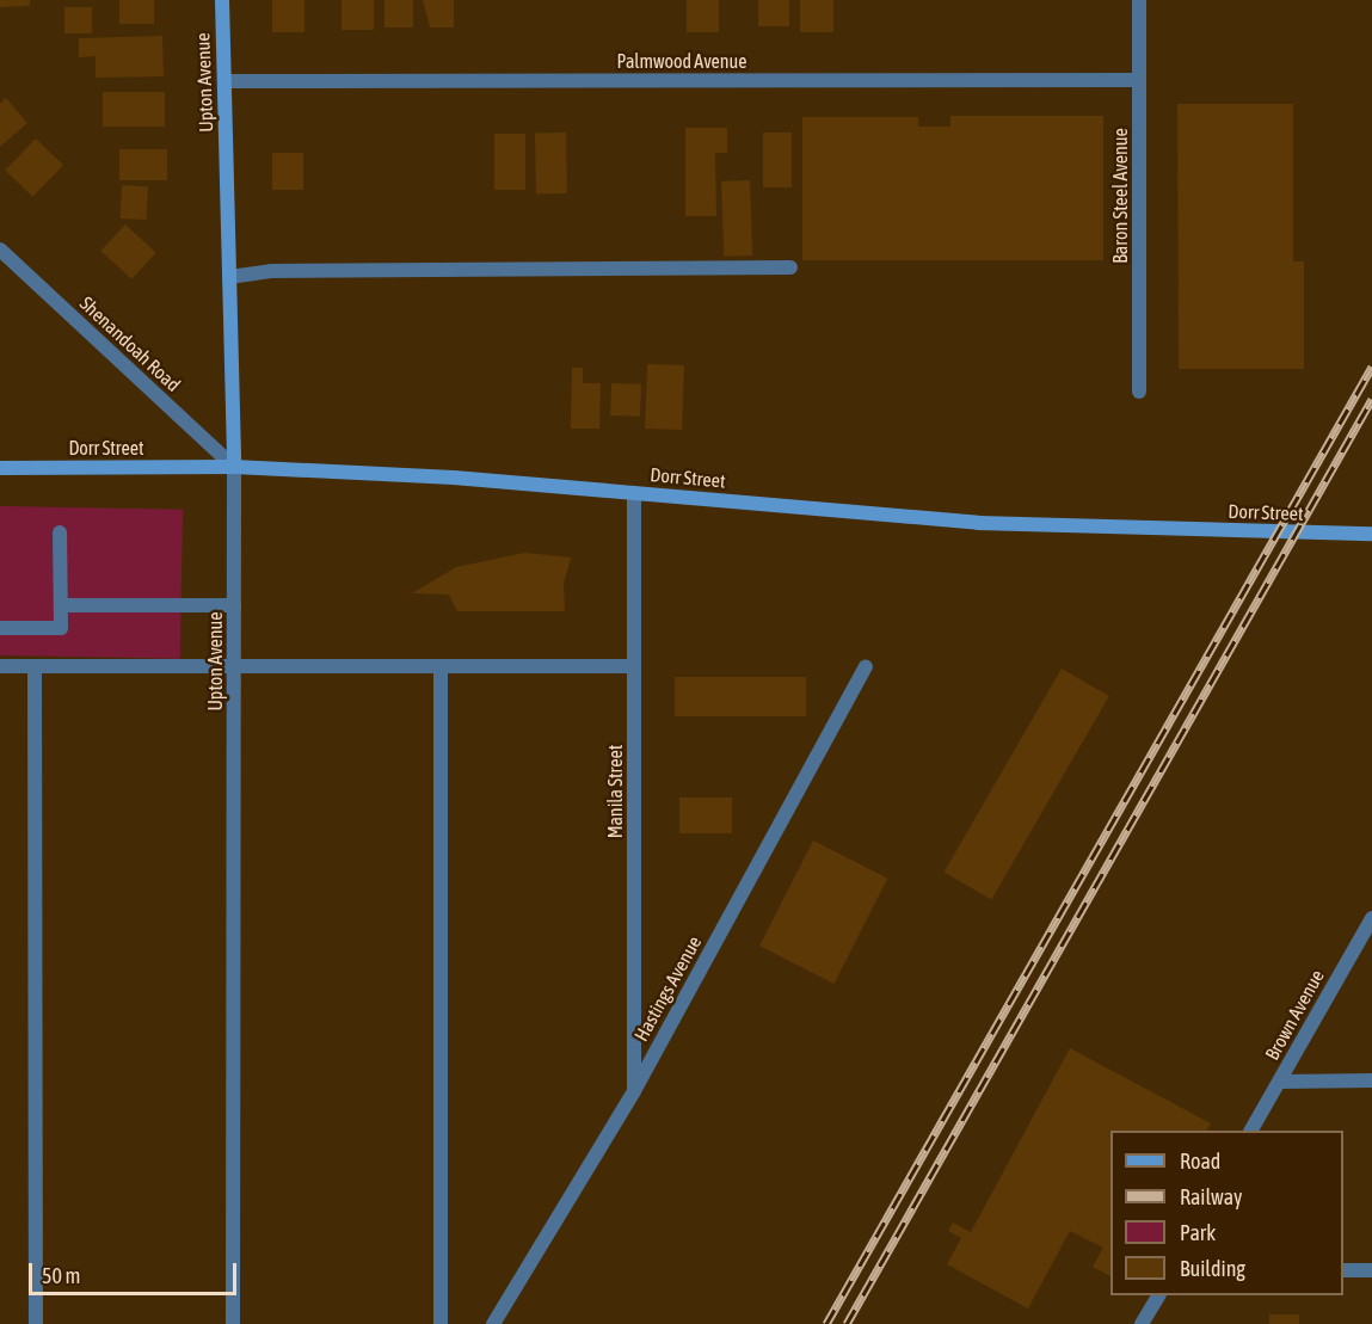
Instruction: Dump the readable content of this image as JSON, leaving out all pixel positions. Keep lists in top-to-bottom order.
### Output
{
  "streets": {
    "main road": ["Upton Avenue", "Dorr Street"],
    "street": [
      "Palmwood Avenue",
      "Baron Steel Avenue",
      "Shenandoah Road",
      "Manila Street",
      "Hastings Avenue",
      "Brown Avenue"
    ]
  },
  "crossings": [
    ["Palmwood Avenue", "Upton Avenue"],
    ["Palmwood Avenue", "Baron Steel Avenue"],
    ["Upton Avenue", "Shenandoah Road"],
    ["Upton Avenue", "Dorr Street"],
    ["Shenandoah Road", "Dorr Street"],
    ["Dorr Street", "Manila Street"],
    ["Manila Street", "Hastings Avenue"]
  ],
  "legend": [
    "Road",
    "Railway",
    "Park",
    "Building"
  ],
  "scale_bar": "50 m"
}
